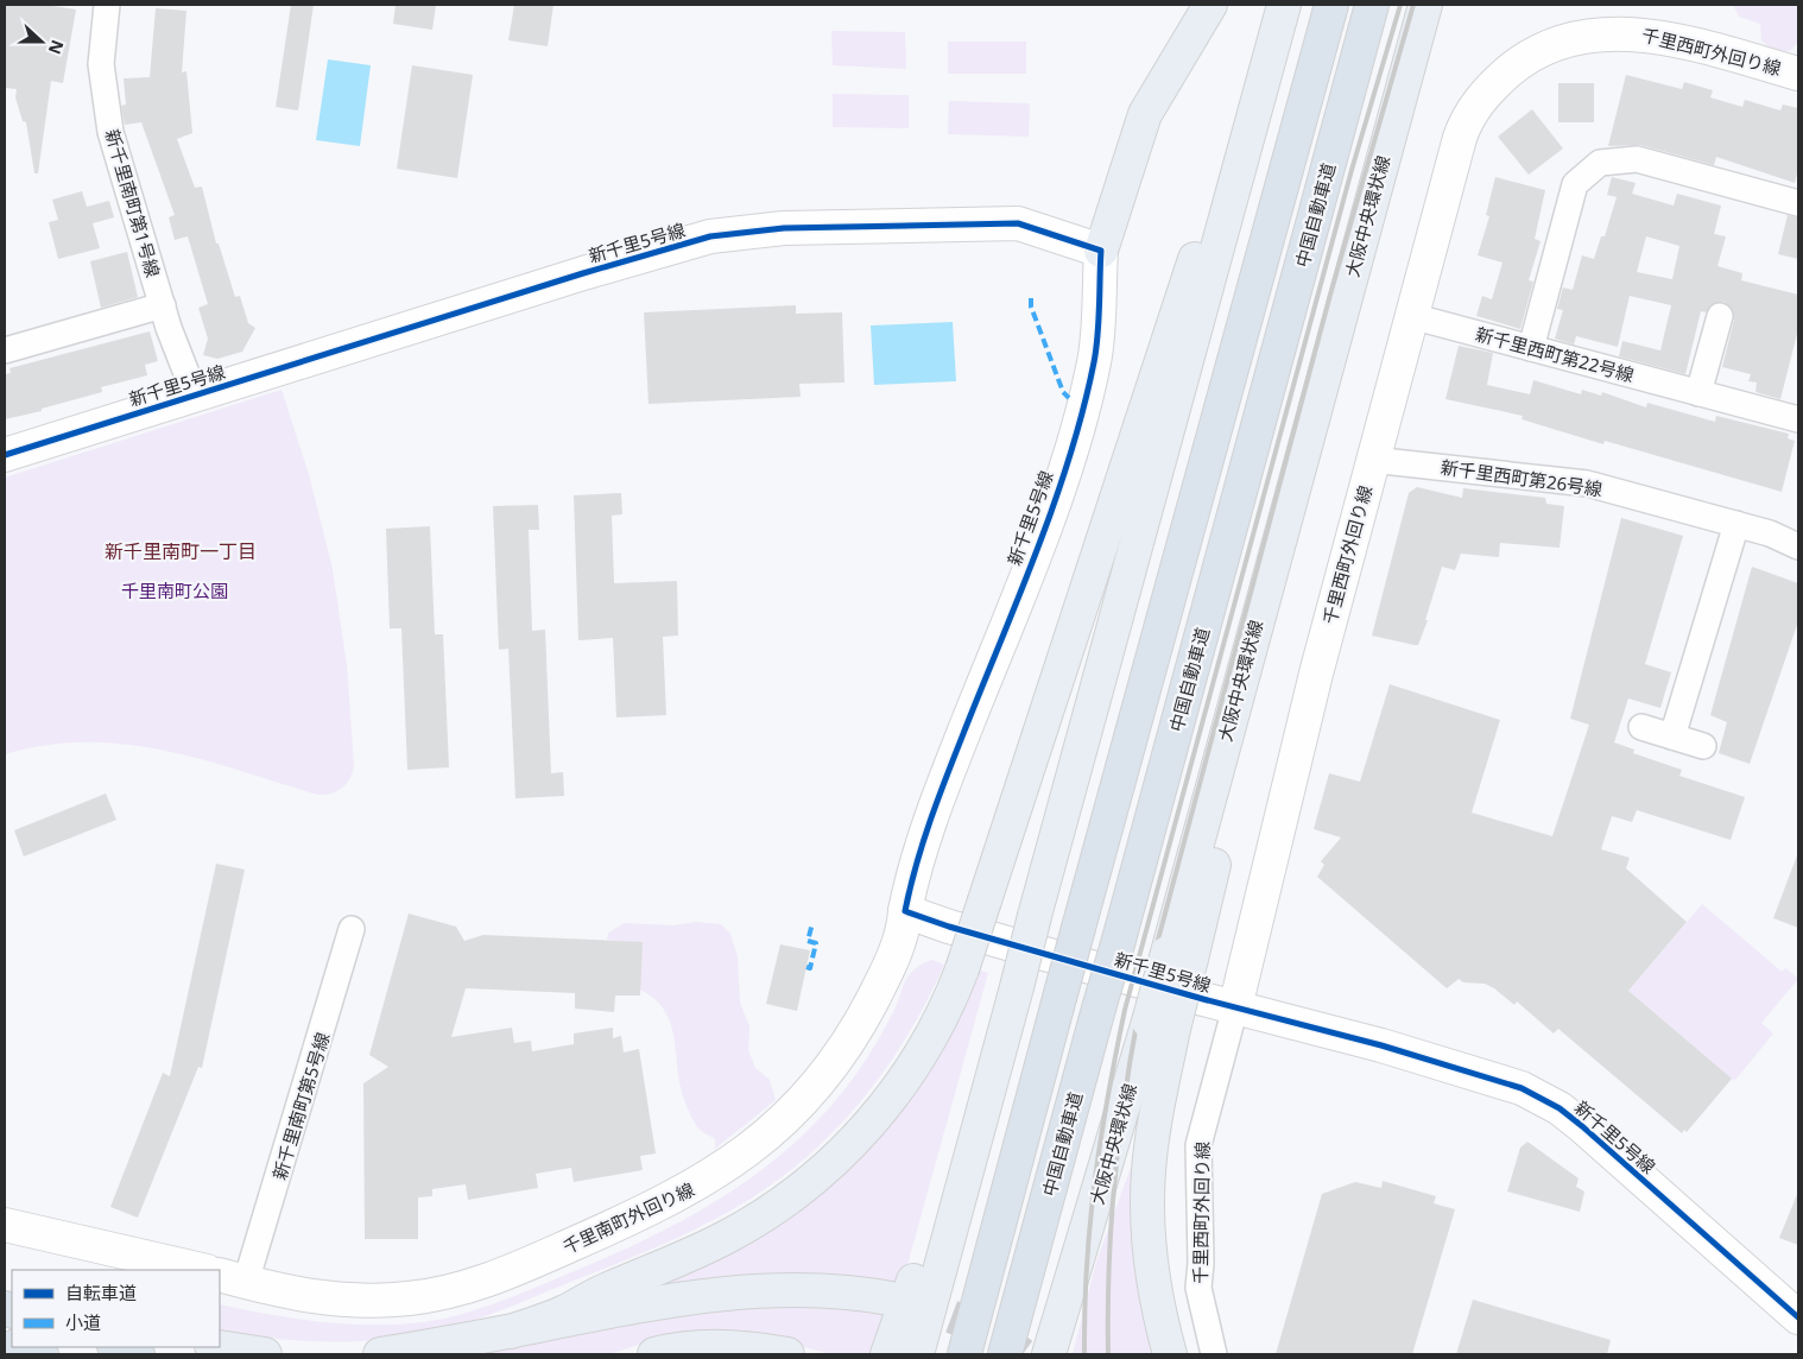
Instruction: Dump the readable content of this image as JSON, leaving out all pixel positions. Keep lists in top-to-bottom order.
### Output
{
  "streets": {
    "highway": ["中国自動車道"],
    "main road": ["大阪中央環状線"],
    "street": [
      "千里西町外回り線",
      "新千里南町第1号線",
      "新千里5号線",
      "新千里西町第22号線",
      "新千里西町第26号線",
      "新千里南町第5号線",
      "千里南町外回り線"
    ]
  },
  "crossings": [
    ["千里西町外回り線", "新千里5号線"],
    ["千里西町外回り線", "新千里西町第22号線"],
    ["千里西町外回り線", "新千里西町第26号線"],
    ["新千里南町第1号線", "新千里5号線"],
    ["新千里5号線", "千里南町外回り線"],
    ["新千里南町第5号線", "千里南町外回り線"]
  ],
  "districts": ["新千里南町一丁目"],
  "parks": ["千里南町公園"],
  "legend": ["自転車道", "小道"],
  "north": "right"
}
